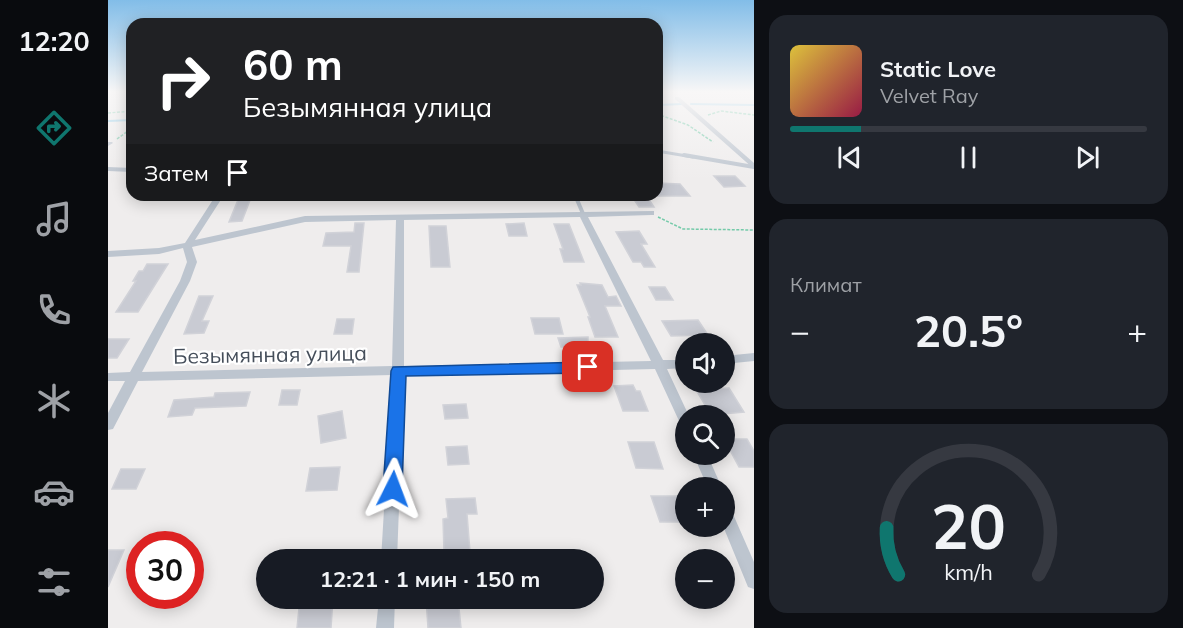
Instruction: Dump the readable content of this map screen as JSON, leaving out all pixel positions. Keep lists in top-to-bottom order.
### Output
{
  "streets": {
    "street": ["Безымянная улица"]
  },
  "page": {
    "tabs": "12:20",
    "turn": ["60 m", "Безымянная улица"],
    "song": ["Static Love", "Velvet Ray"],
    "then": "Затем",
    "tile": "Климат",
    "heat": ["−", "20.5°", "+"],
    "map_buttons": ["+", "−"],
    "limit": "30",
    "trip": "12:21 · 1 мин · 150 m",
    "gauge": ["20", "km/h"]
  }
}
